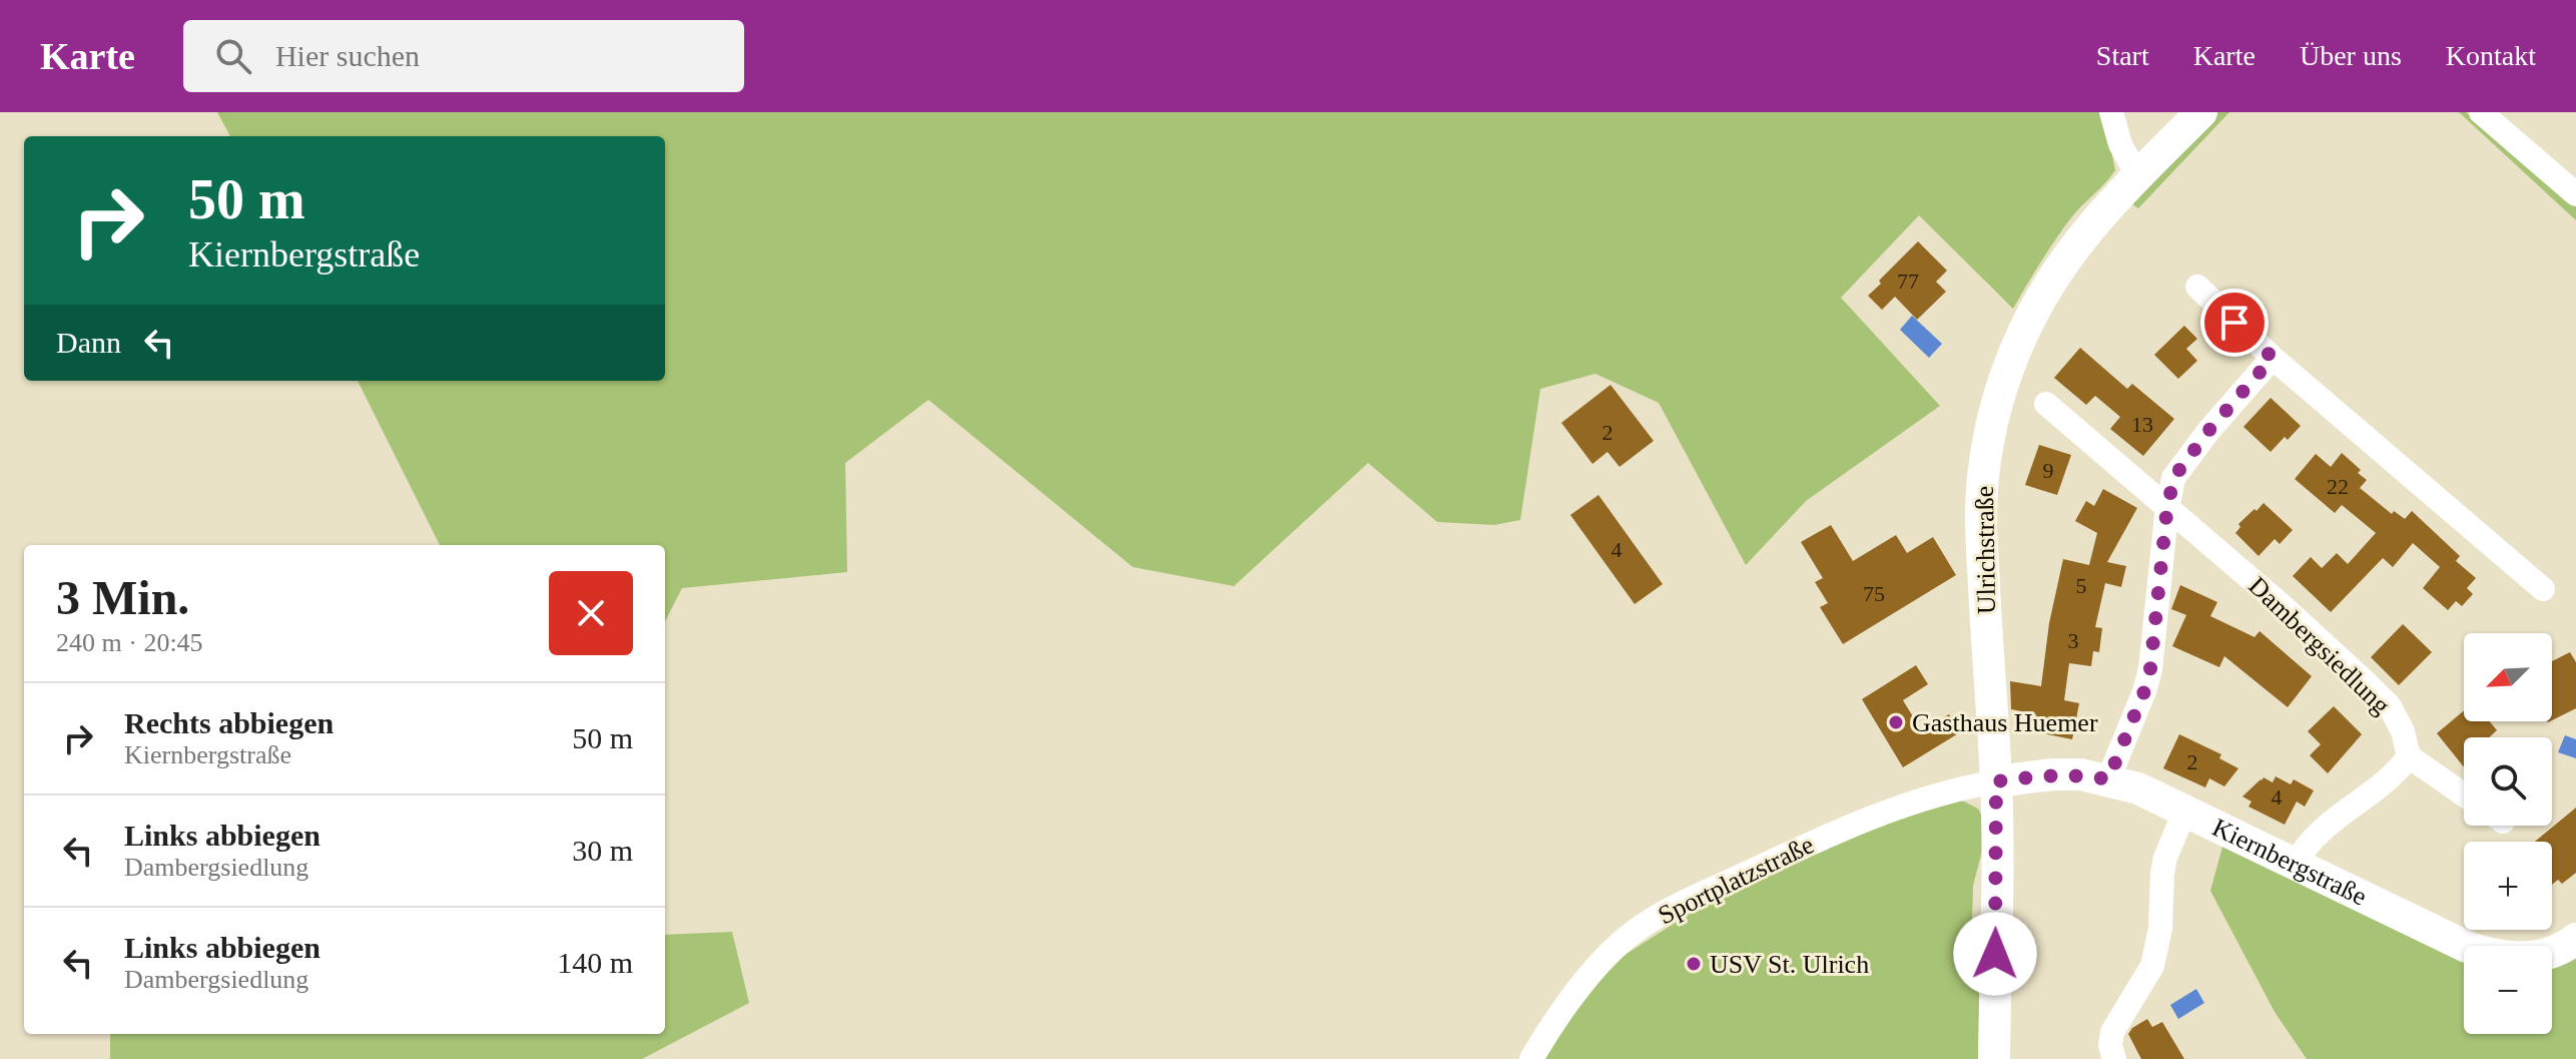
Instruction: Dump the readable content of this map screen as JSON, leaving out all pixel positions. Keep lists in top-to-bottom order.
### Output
{
  "streets": {
    "street": [
      "Ulrichstraße",
      "Dambergsiedlung",
      "Kiernbergstraße",
      "Sportplatzstraße"
    ]
  },
  "crossings": [
    ["Ulrichstraße", "Kiernbergstraße"],
    ["Ulrichstraße", "Sportplatzstraße"],
    ["Kiernbergstraße", "Sportplatzstraße"]
  ],
  "places": ["Gasthaus Huemer", "USV St. Ulrich"],
  "house_numbers": [
    "77",
    "13",
    "2",
    "9",
    "22",
    "4",
    "5",
    "75",
    "3",
    "2",
    "4"
  ],
  "north": "bottom left",
  "page": {
    "header": "Karte",
    "search": "Hier suchen",
    "nav": [
      "Start",
      "Karte",
      "Über uns",
      "Kontakt"
    ],
    "turn": ["50 m", "Kiernbergstraße"],
    "then": "Dann",
    "heading": ["3 Min.", "240 m · 20:45"],
    "map_buttons": ["+", "−"],
    "list": [
      {
        "name": "Rechts abbiegen",
        "note": "Kiernbergstraße",
        "value": "50 m"
      },
      {
        "name": "Links abbiegen",
        "note": "Dambergsiedlung",
        "value": "30 m"
      },
      {
        "name": "Links abbiegen",
        "note": "Dambergsiedlung",
        "value": "140 m"
      }
    ]
  }
}
